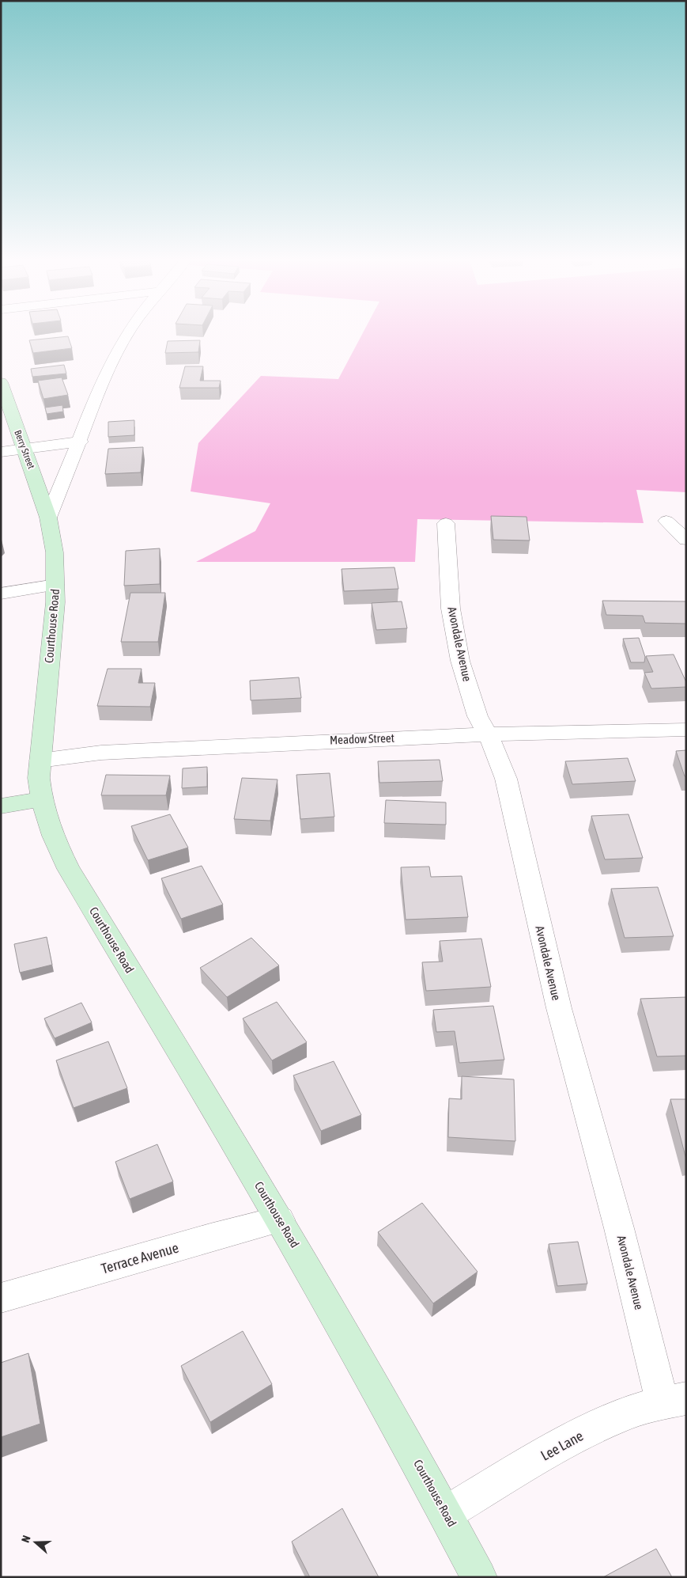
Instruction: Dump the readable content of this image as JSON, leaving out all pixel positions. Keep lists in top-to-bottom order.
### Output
{
  "streets": {
    "street": [
      "Berry Street",
      "Courthouse Road",
      "Avondale Avenue",
      "Meadow Street",
      "Terrace Avenue",
      "Lee Lane"
    ]
  },
  "crossings": [
    ["Berry Street", "Courthouse Road"],
    ["Courthouse Road", "Meadow Street"],
    ["Courthouse Road", "Terrace Avenue"],
    ["Courthouse Road", "Lee Lane"],
    ["Avondale Avenue", "Meadow Street"],
    ["Avondale Avenue", "Lee Lane"]
  ],
  "north": "left"
}
